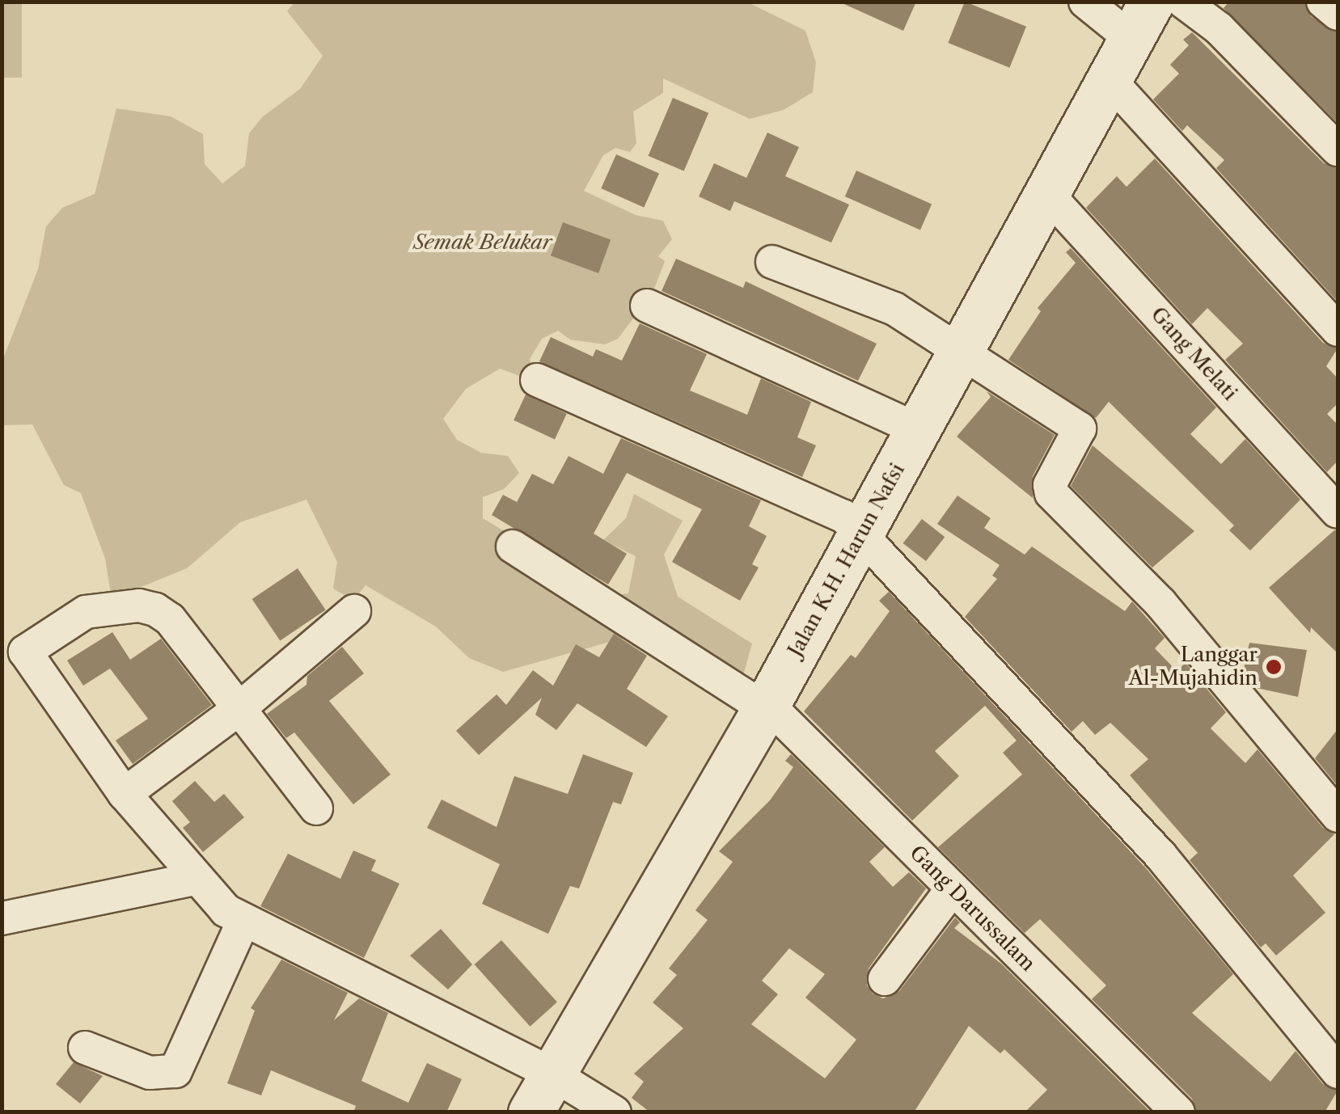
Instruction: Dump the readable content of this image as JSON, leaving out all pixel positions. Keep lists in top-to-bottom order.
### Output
{
  "streets": {
    "main road": ["Jalan K.H. Harun Nafsi"],
    "street": ["Gang Melati", "Gang Darussalam"]
  },
  "crossings": [
    ["Gang Melati", "Jalan K.H. Harun Nafsi"],
    ["Jalan K.H. Harun Nafsi", "Gang Darussalam"]
  ],
  "parks": ["Semak Belukar"],
  "places": ["Langgar Al-Mujahidin"]
}
